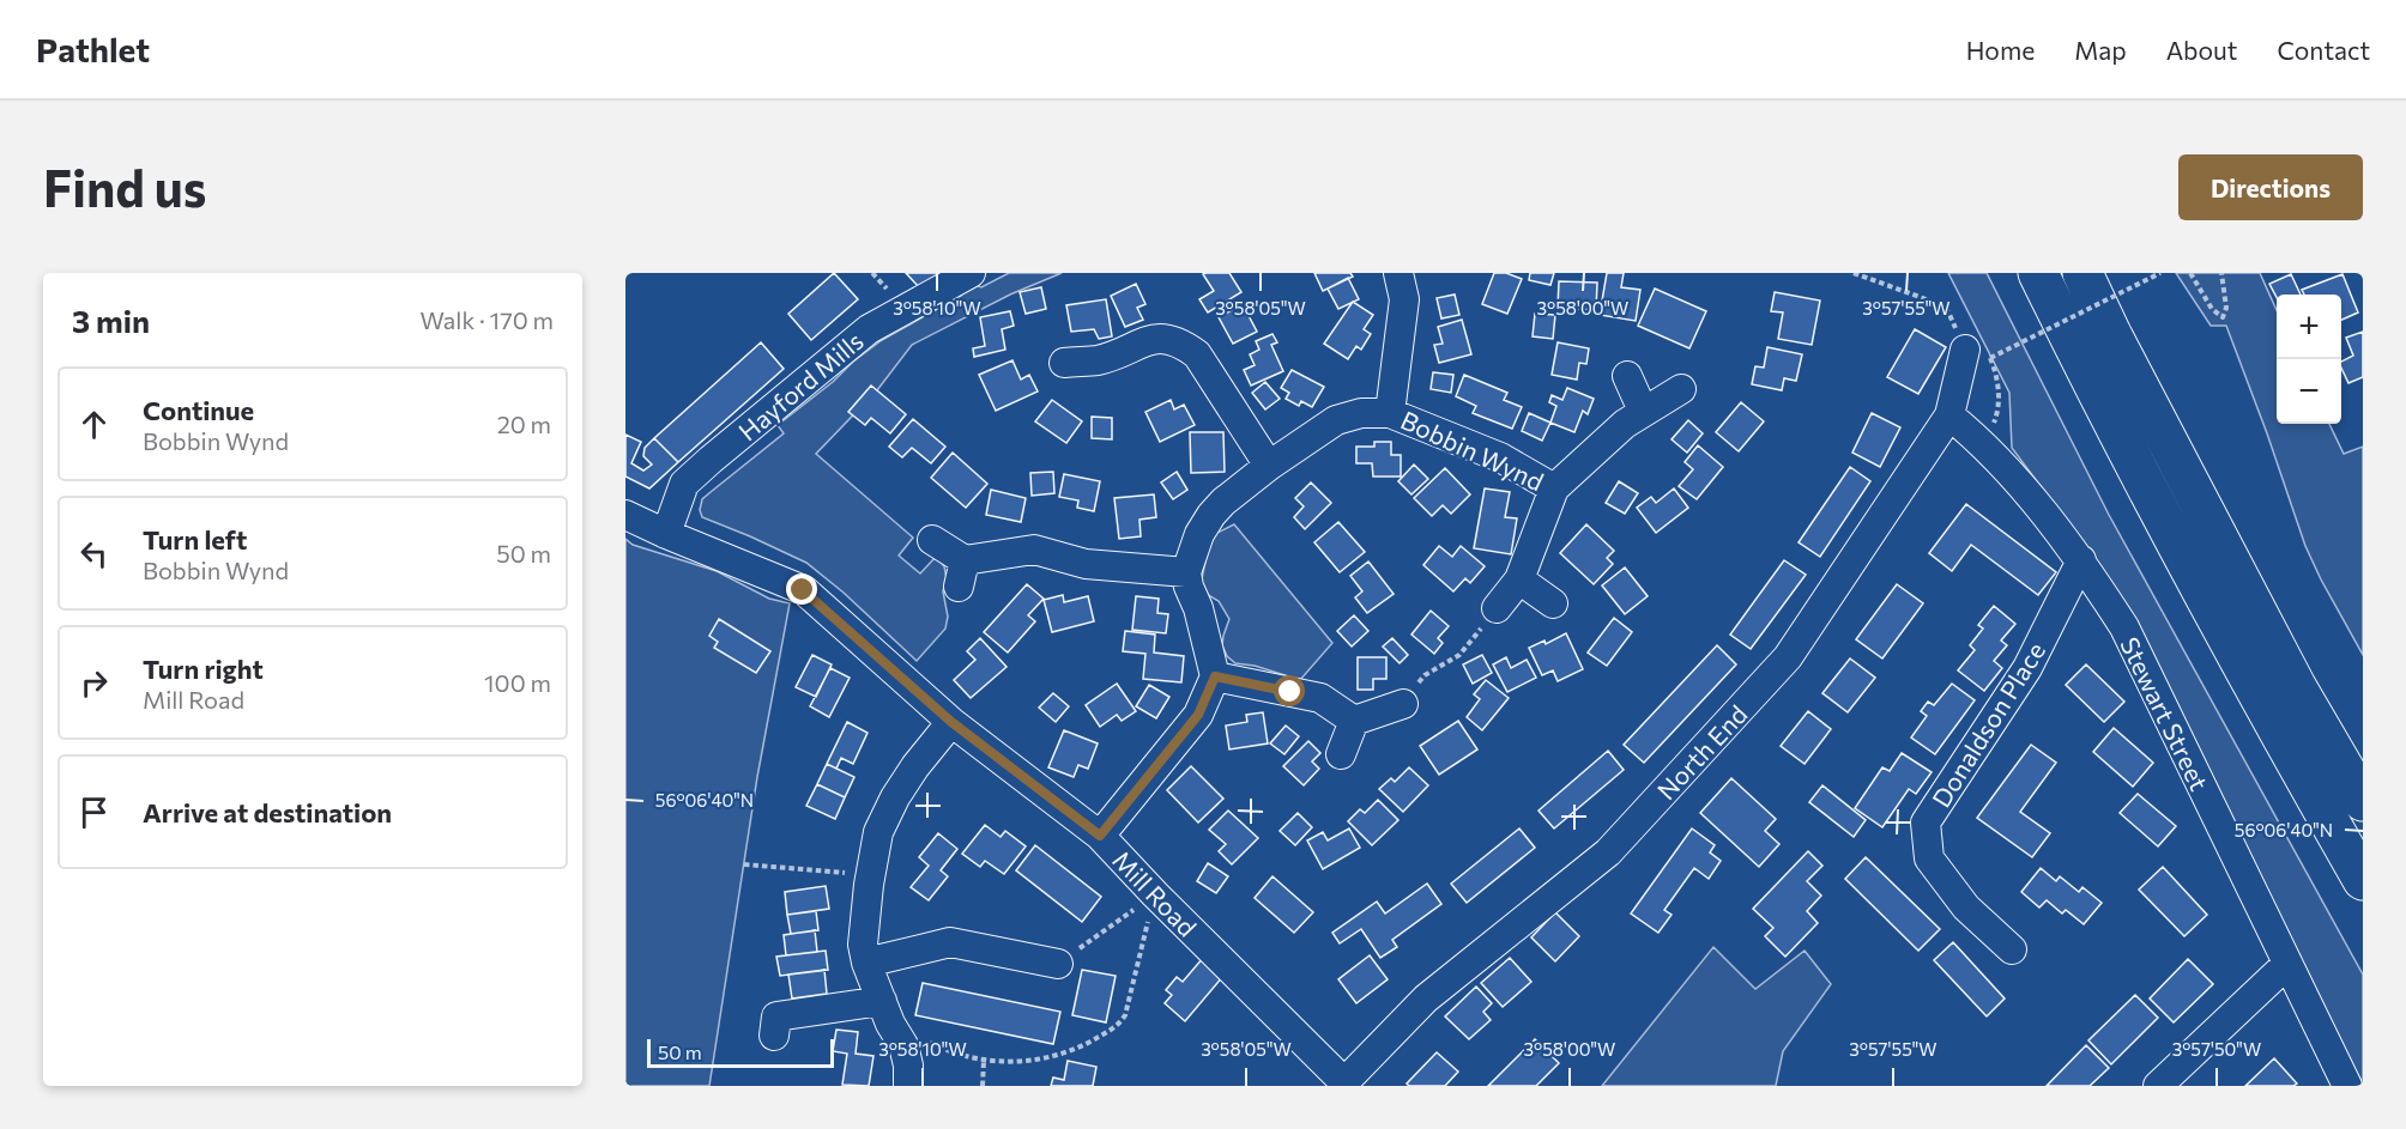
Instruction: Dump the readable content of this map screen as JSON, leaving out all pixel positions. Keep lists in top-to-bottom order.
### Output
{
  "streets": {
    "street": [
      "Hayford Mills",
      "Bobbin Wynd",
      "Stewart Street",
      "Donaldson Place",
      "North End",
      "Mill Road"
    ]
  },
  "crossings": [
    ["Hayford Mills", "Mill Road"],
    ["Stewart Street", "Donaldson Place"],
    ["Stewart Street", "North End"],
    ["North End", "Mill Road"]
  ],
  "scale_bar": "50 m",
  "page": {
    "header": "Pathlet",
    "nav": [
      "Home",
      "Map",
      "About",
      "Contact"
    ],
    "buttons": "Directions",
    "title": "Find us",
    "heading": ["3 min", "Walk · 170 m"],
    "map_buttons": ["+", "−"],
    "list": [
      ["Continue", "Bobbin Wynd", "20 m"],
      ["Turn left", "Bobbin Wynd", "50 m"],
      ["Turn right", "Mill Road", "100 m"],
      "Arrive at destination"
    ],
    "scale": "50 m"
  },
  "coordinates": [
    "3°58'10\"W",
    "3°58'05\"W",
    "3°58'00\"W",
    "3°57'55\"W",
    "56°06'40\"N",
    "3°57'50\"W"
  ]
}
